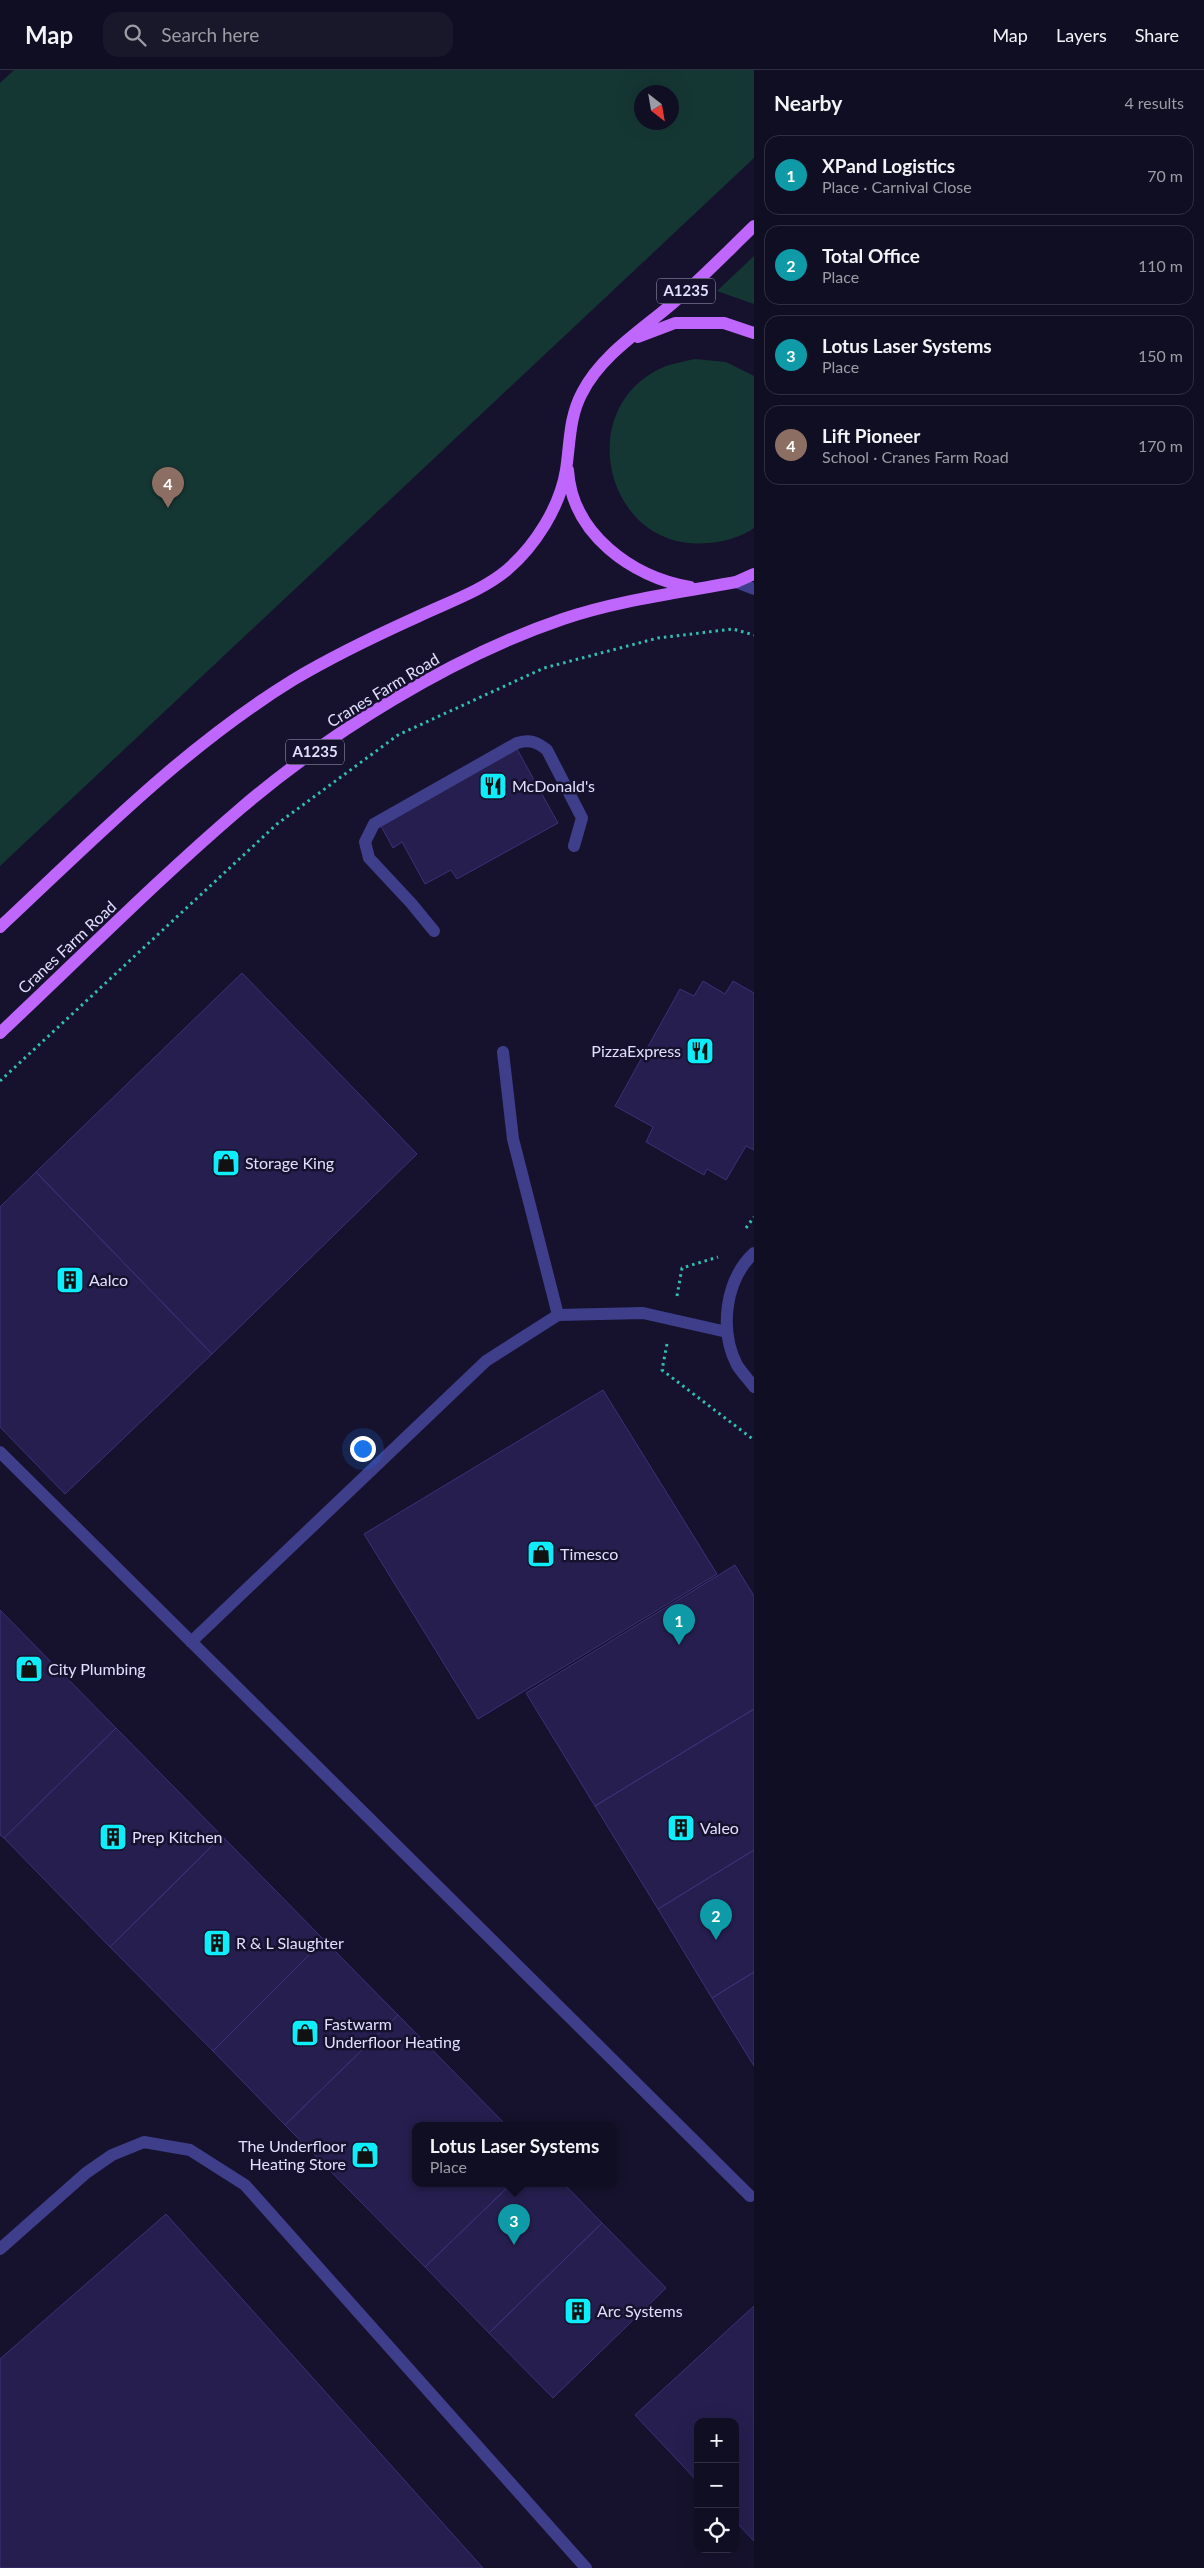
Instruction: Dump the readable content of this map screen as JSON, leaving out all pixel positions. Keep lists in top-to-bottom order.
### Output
{
  "streets": {
    "main road": ["A1235", "Cranes Farm Road"]
  },
  "places": {
    "restaurant": ["McDonald's", "PizzaExpress"],
    "shop": [
      "Storage King",
      "Timesco",
      "City Plumbing",
      "Fastwarm Underfloor Heating",
      "The Underfloor Heating Store"
    ],
    "building": [
      "Aalco",
      "Valeo",
      "Prep Kitchen",
      "R & L Slaughter",
      "Arc Systems"
    ]
  },
  "north": "bottom right",
  "page": {
    "header": "Map",
    "search": "Search here",
    "nav": ["Map", "Layers", "Share"],
    "heading": ["Nearby", "4 results"],
    "list": [
      {
        "mark": "1",
        "name": "XPand Logistics",
        "note": "Place · Carnival Close",
        "value": "70 m"
      },
      {
        "mark": "2",
        "name": "Total Office",
        "note": "Place",
        "value": "110 m"
      },
      {
        "mark": "3",
        "name": "Lotus Laser Systems",
        "note": "Place",
        "value": "150 m"
      },
      {
        "mark": "4",
        "name": "Lift Pioneer",
        "note": "School · Cranes Farm Road",
        "value": "170 m"
      }
    ],
    "pins": [
      "4",
      "1",
      "2",
      "3"
    ],
    "popup": ["Lotus Laser Systems", "Place"],
    "map_buttons": ["+", "−"]
  }
}
